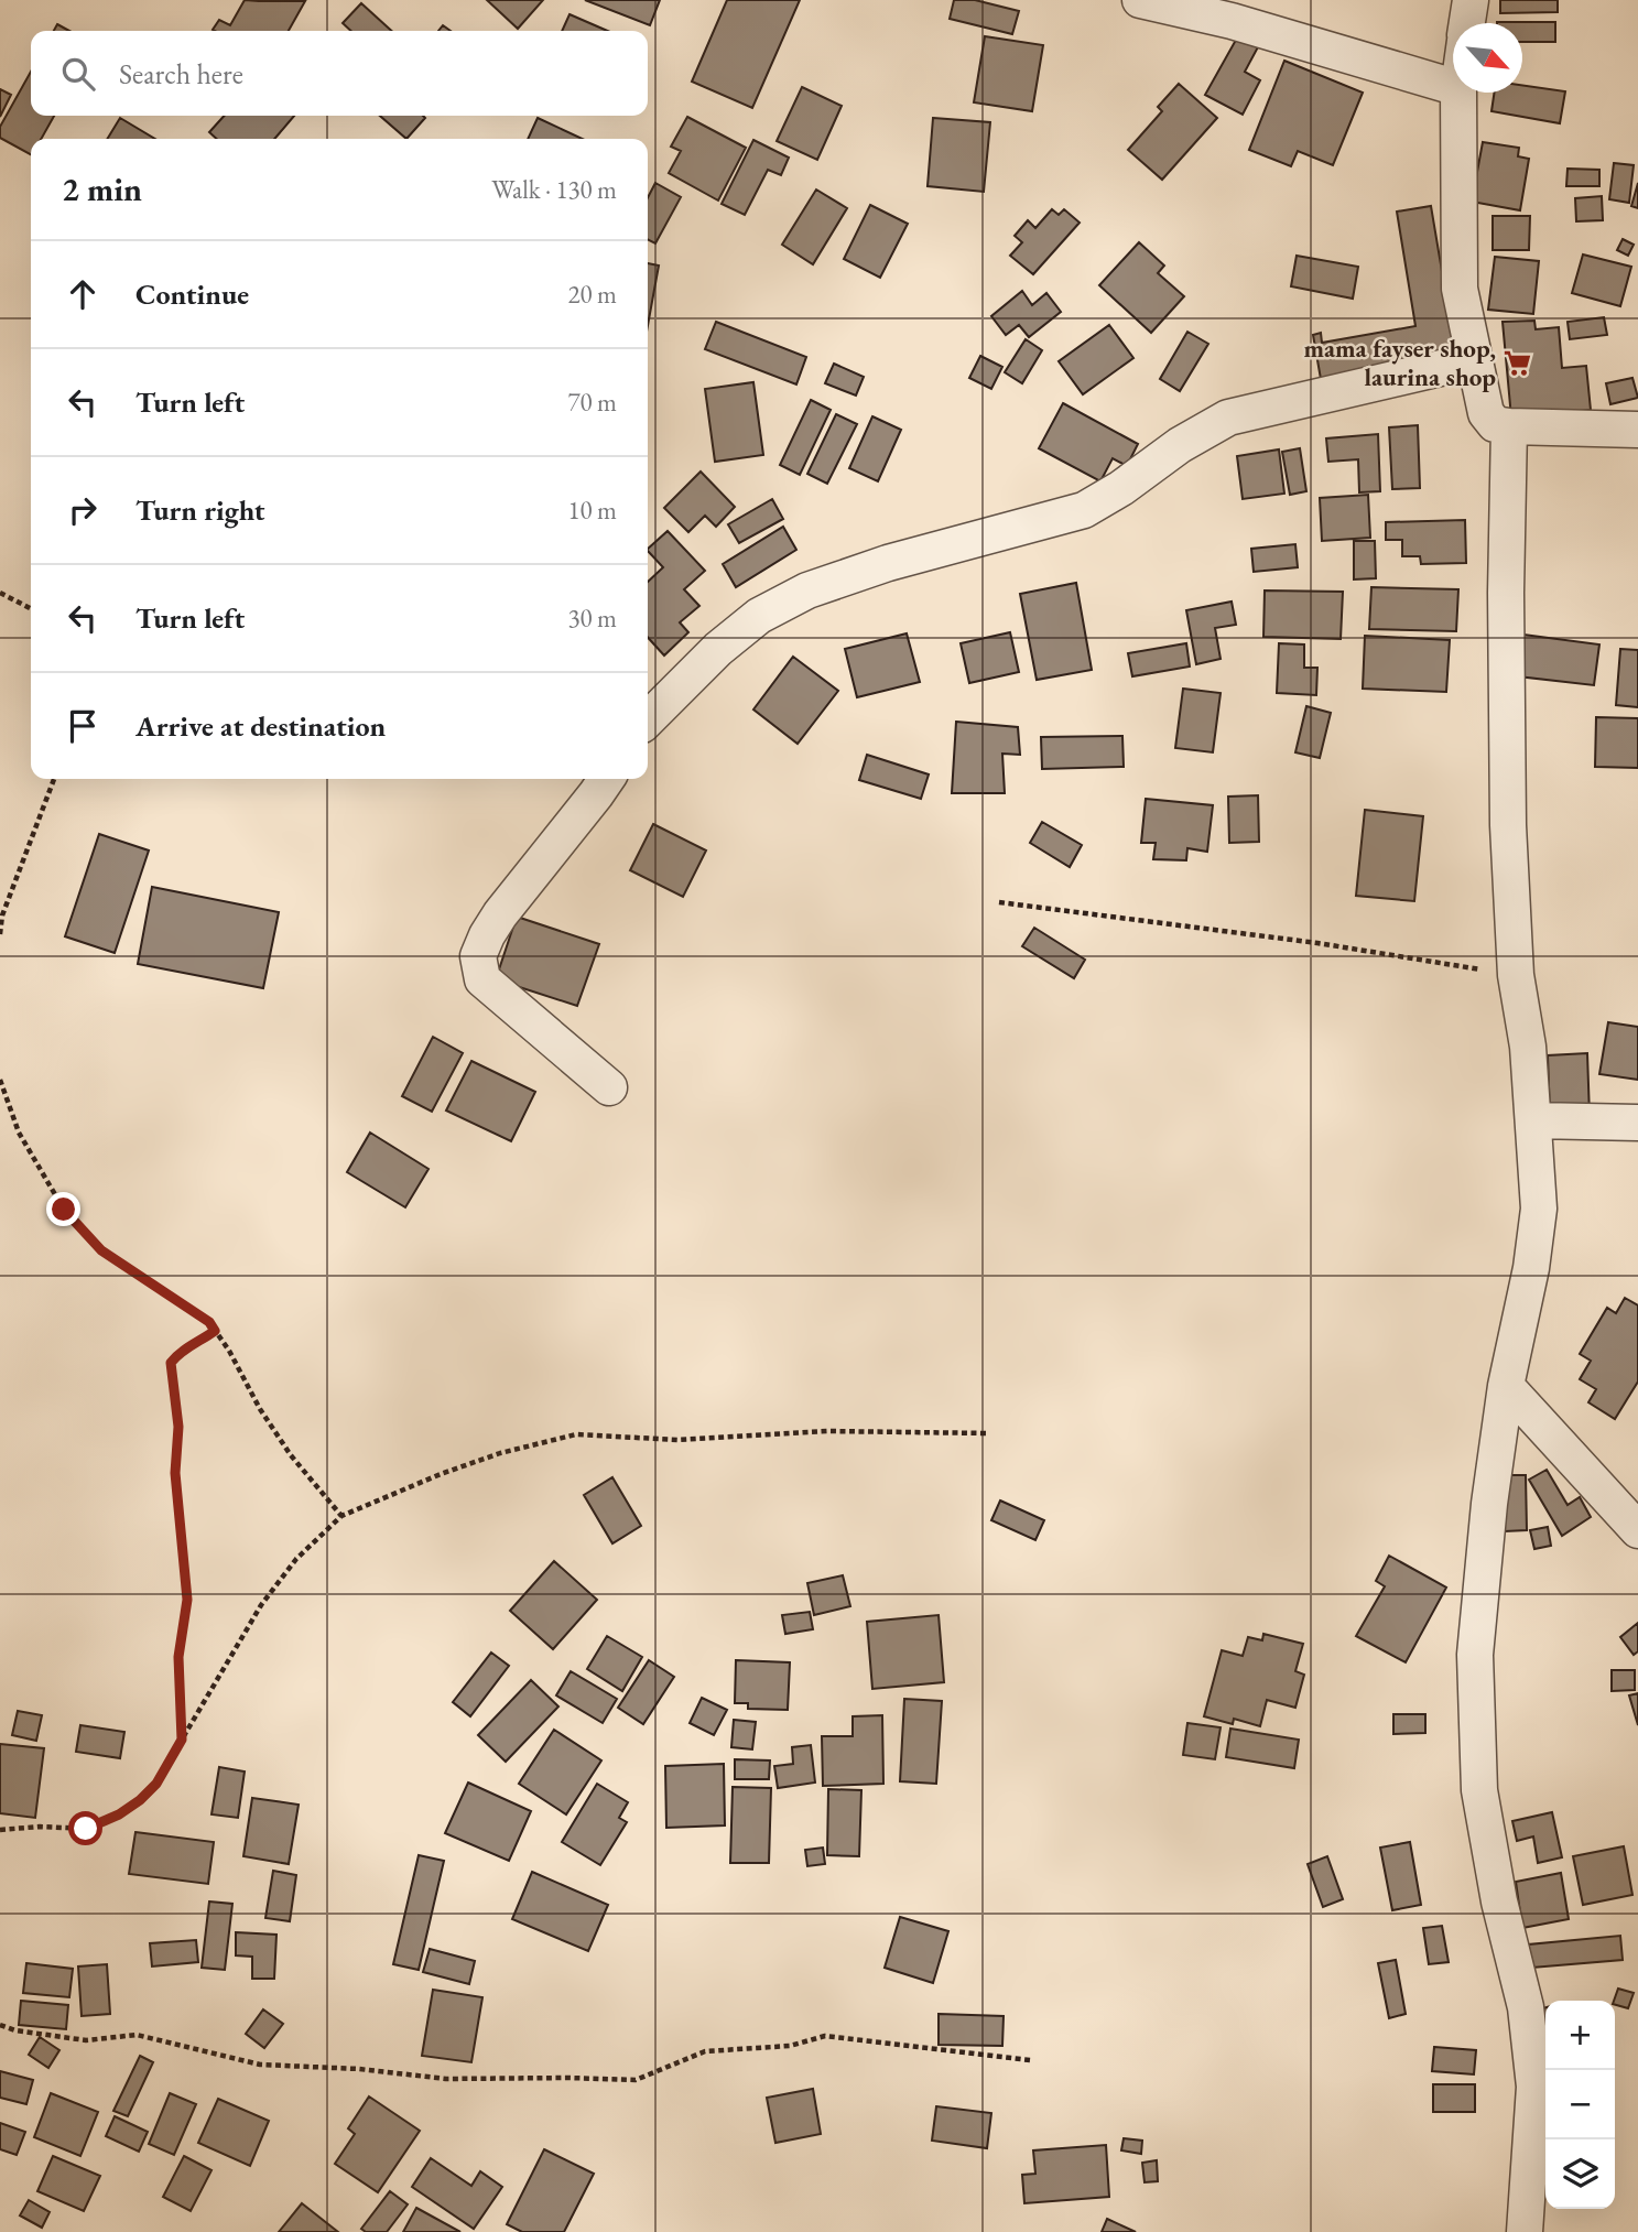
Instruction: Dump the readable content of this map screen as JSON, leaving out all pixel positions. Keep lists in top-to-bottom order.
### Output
{
  "places": {
    "supermarket": ["mama fayser shop, laurina shop"]
  },
  "north": "bottom right",
  "page": {
    "search": "Search here",
    "heading": ["2 min", "Walk · 130 m"],
    "list": [
      ["Continue", "20 m"],
      ["Turn left", "70 m"],
      ["Turn right", "10 m"],
      ["Turn left", "30 m"],
      "Arrive at destination"
    ],
    "map_buttons": ["+", "−"]
  }
}
